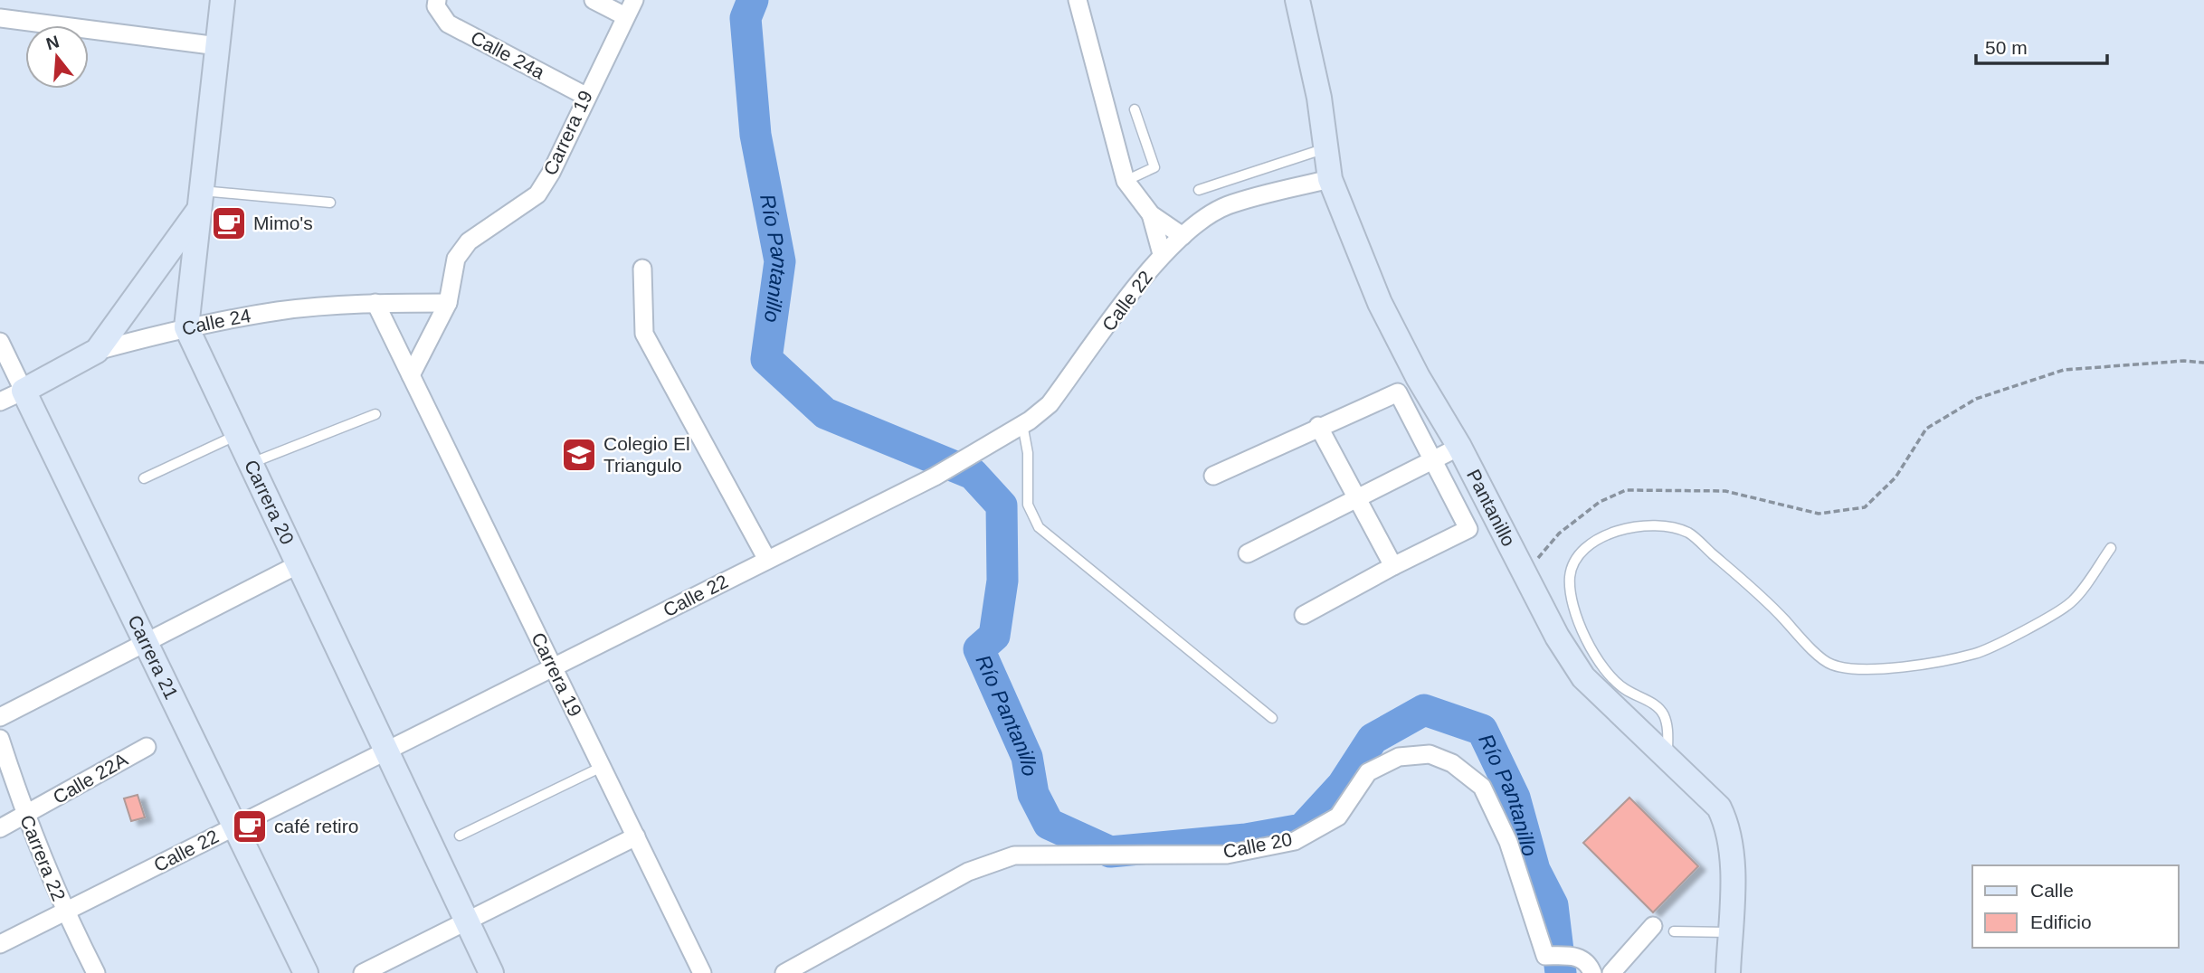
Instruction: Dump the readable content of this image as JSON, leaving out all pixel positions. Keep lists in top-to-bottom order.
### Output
{
  "streets": {
    "main road": [
      "Calle 24",
      "Carrera 20",
      "Pantanillo",
      "Carrera 21"
    ],
    "street": [
      "Calle 24a",
      "Carrera 19",
      "Calle 22",
      "Calle 22A",
      "Calle 20",
      "Carrera 22"
    ]
  },
  "crossings": [
    ["Calle 24a", "Carrera 19"],
    ["Carrera 19", "Calle 22"],
    ["Carrera 19", "Calle 24"],
    ["Calle 22", "Carrera 20"],
    ["Calle 22", "Pantanillo"],
    ["Calle 22", "Carrera 21"],
    ["Calle 22", "Carrera 22"],
    ["Calle 24", "Carrera 20"],
    ["Calle 24", "Carrera 21"],
    ["Calle 22A", "Carrera 22"]
  ],
  "water": ["Río Pantanillo"],
  "places": {
    "cafe": ["Mimo's", "café retiro"],
    "school or university": ["Colegio El Triangulo"]
  },
  "legend": ["Calle", "Edificio"],
  "scale_bar": "50 m",
  "north": "top"
}
